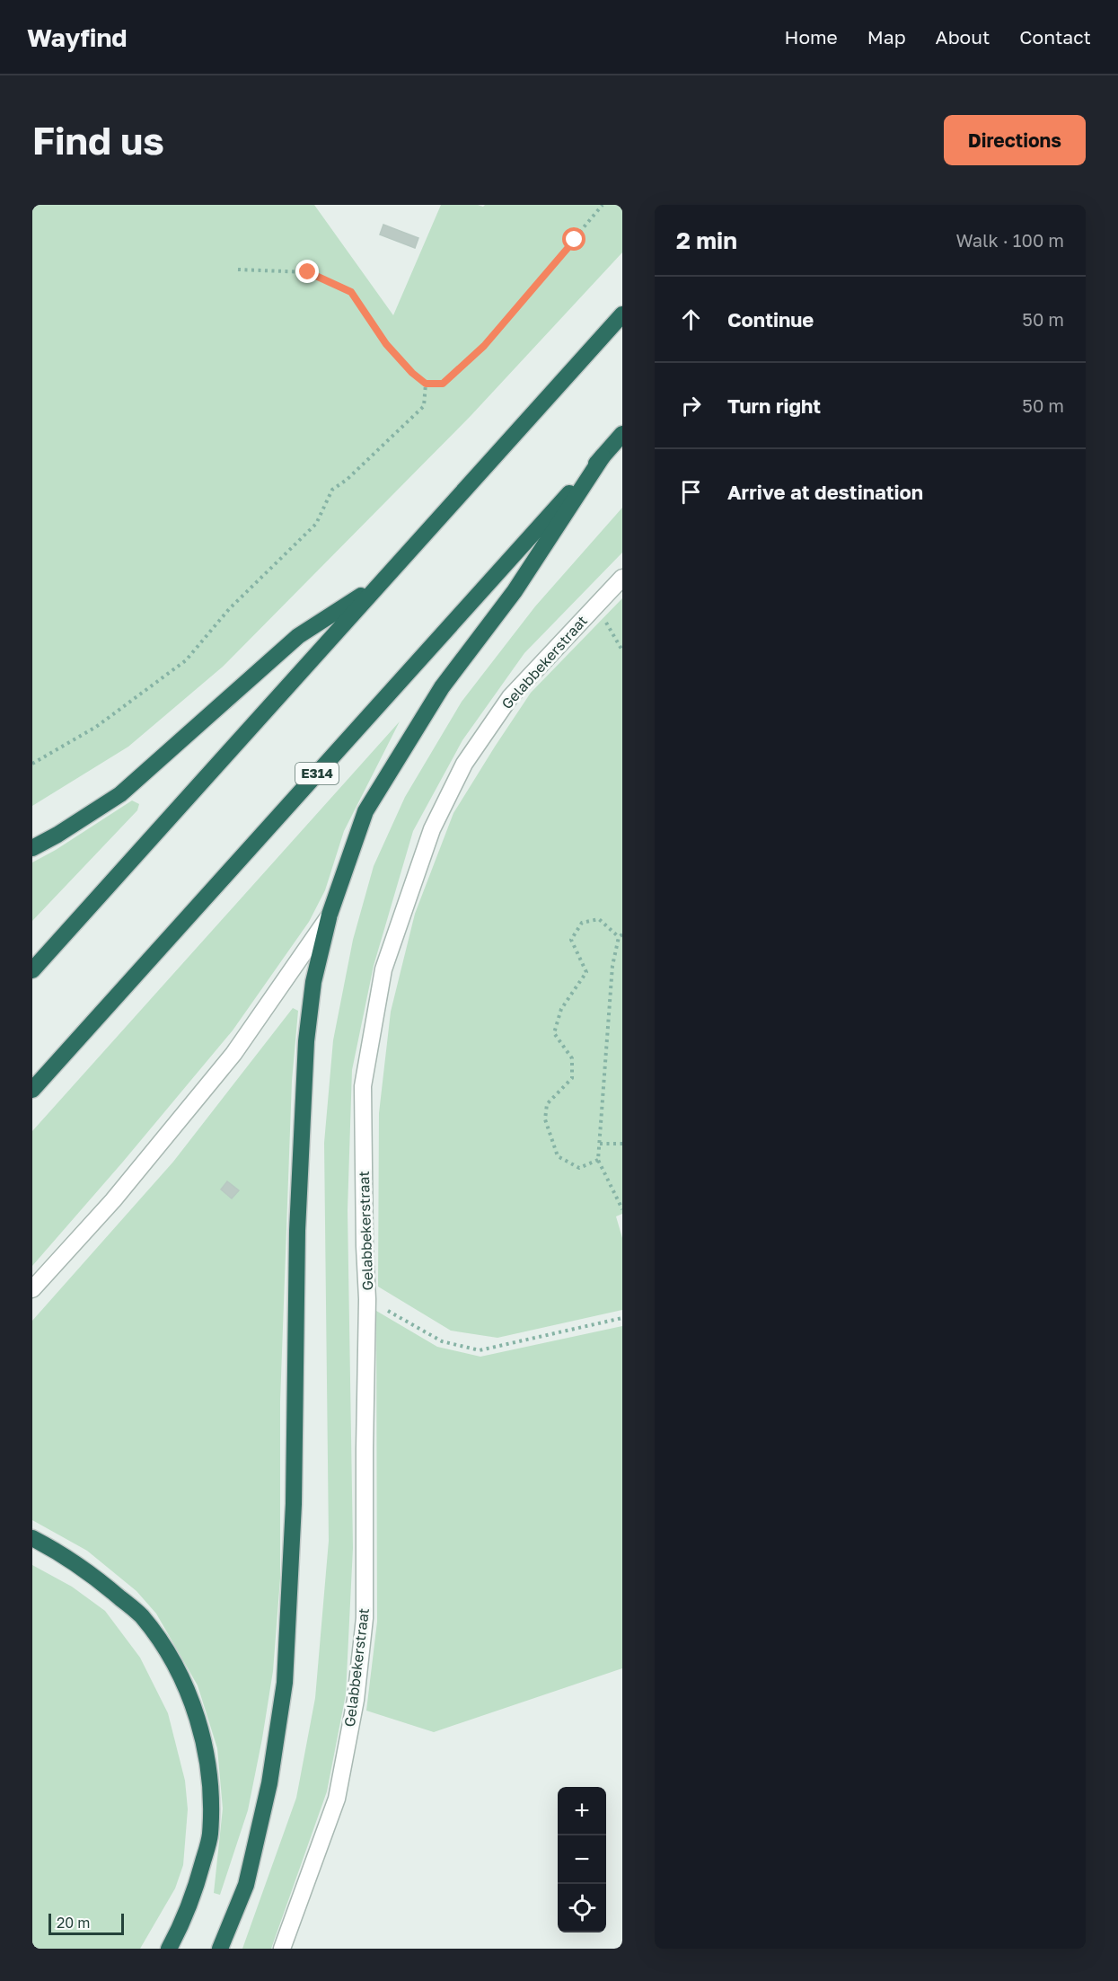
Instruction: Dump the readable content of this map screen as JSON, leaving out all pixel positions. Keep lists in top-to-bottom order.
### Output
{
  "streets": {
    "highway": ["E314"],
    "street": ["Gelabbekerstraat"]
  },
  "scale_bar": "20 m",
  "page": {
    "header": "Wayfind",
    "nav": [
      "Home",
      "Map",
      "About",
      "Contact"
    ],
    "buttons": "Directions",
    "title": "Find us",
    "heading": ["2 min", "Walk · 100 m"],
    "list": [
      ["Continue", "50 m"],
      ["Turn right", "50 m"],
      "Arrive at destination"
    ],
    "map_buttons": ["+", "−"],
    "scale": "20 m"
  }
}
